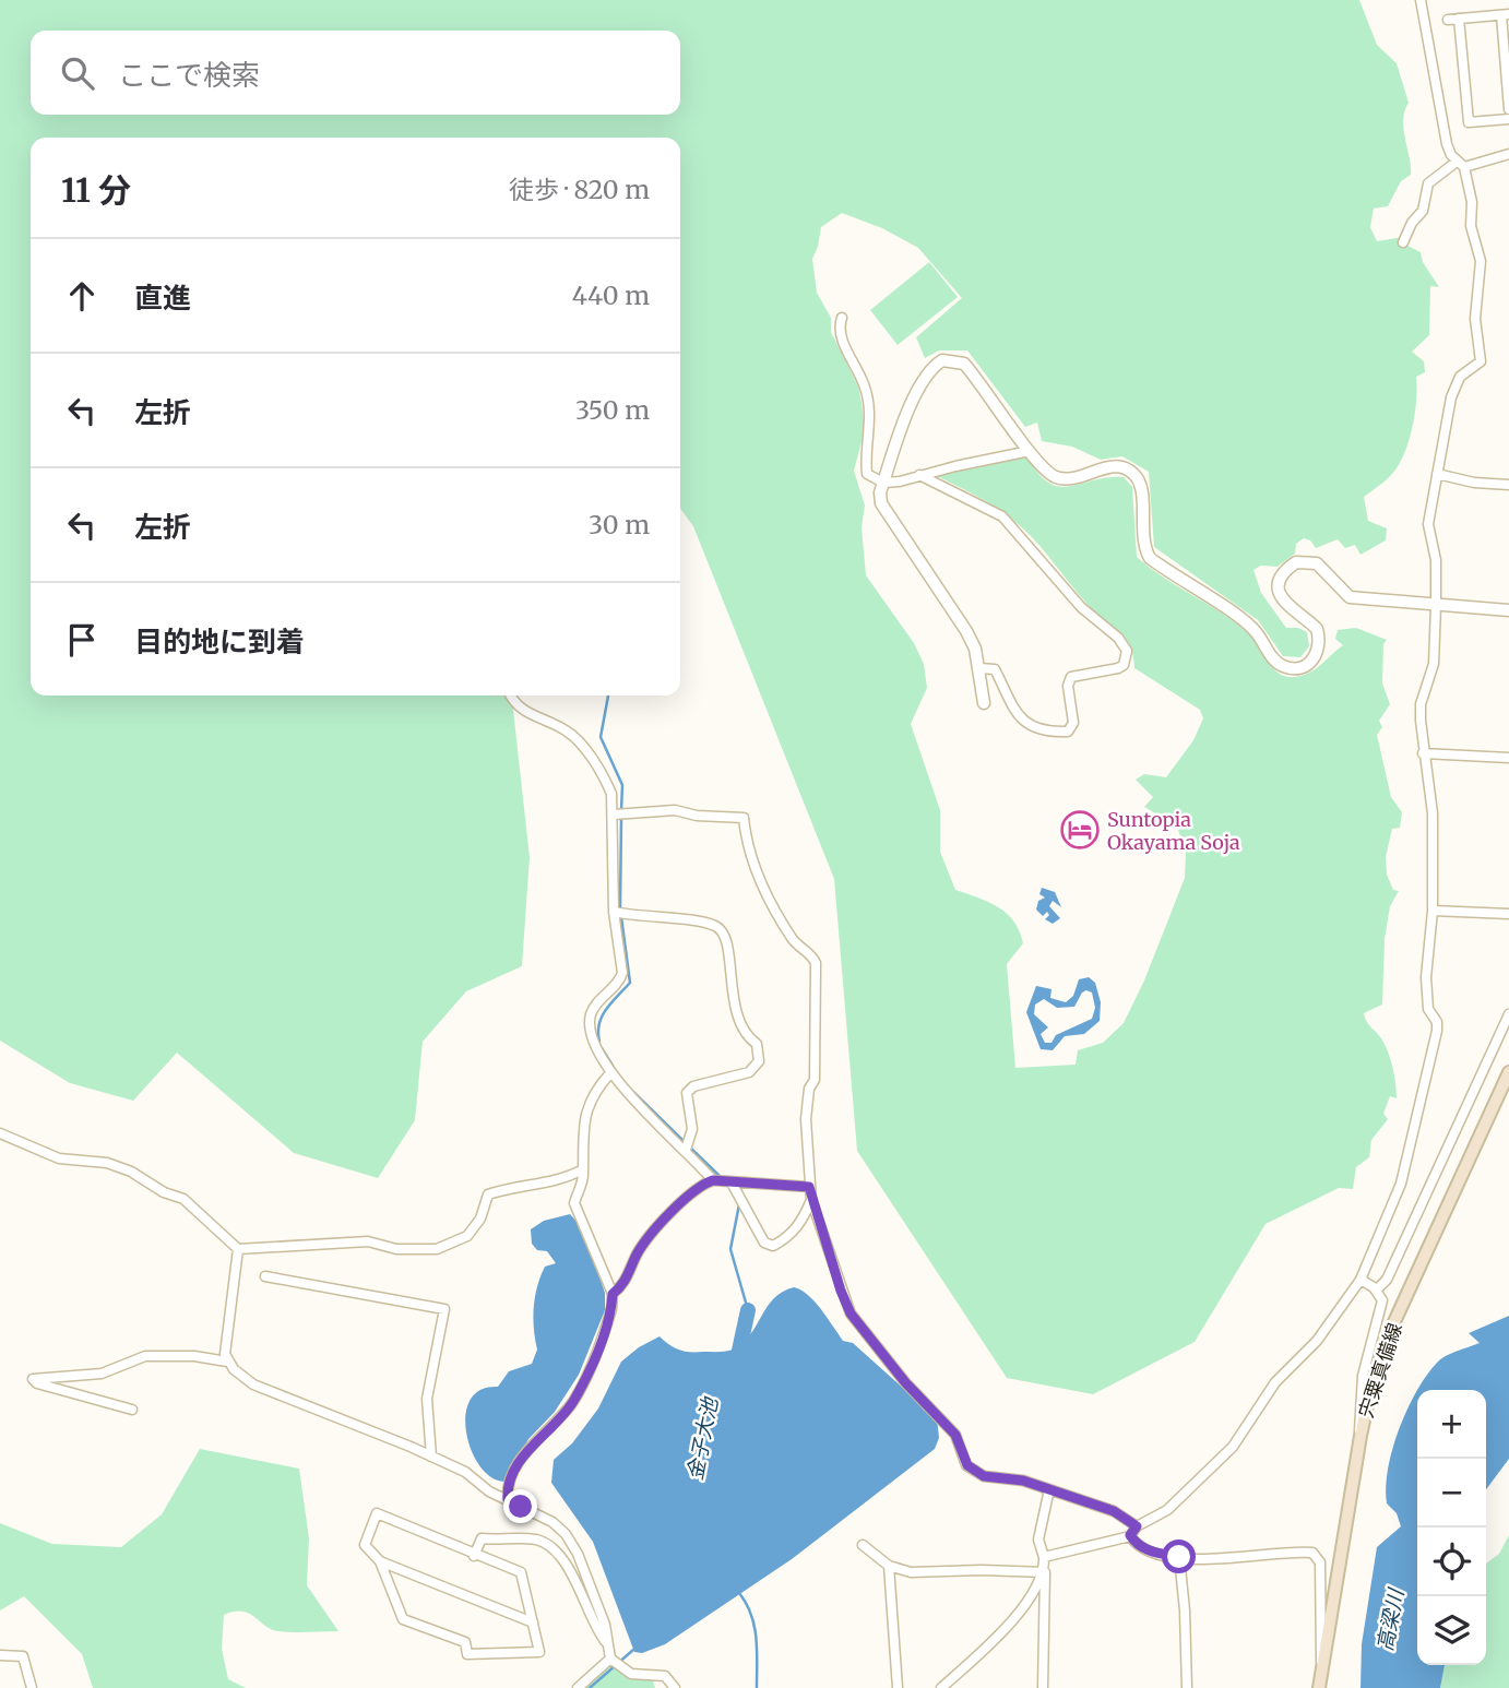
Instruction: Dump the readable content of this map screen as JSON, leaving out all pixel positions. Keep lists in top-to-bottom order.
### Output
{
  "streets": {
    "main road": ["宍粟真備線"]
  },
  "water": ["金子大池", "高梁川"],
  "places": {
    "hotel": ["Suntopia Okayama Soja"]
  },
  "page": {
    "search": "ここで検索",
    "heading": ["11 分", "徒歩 · 820 m"],
    "list": [
      ["直進", "440 m"],
      ["左折", "350 m"],
      ["左折", "30 m"],
      "目的地に到着"
    ],
    "map_buttons": ["+", "−"]
  }
}
